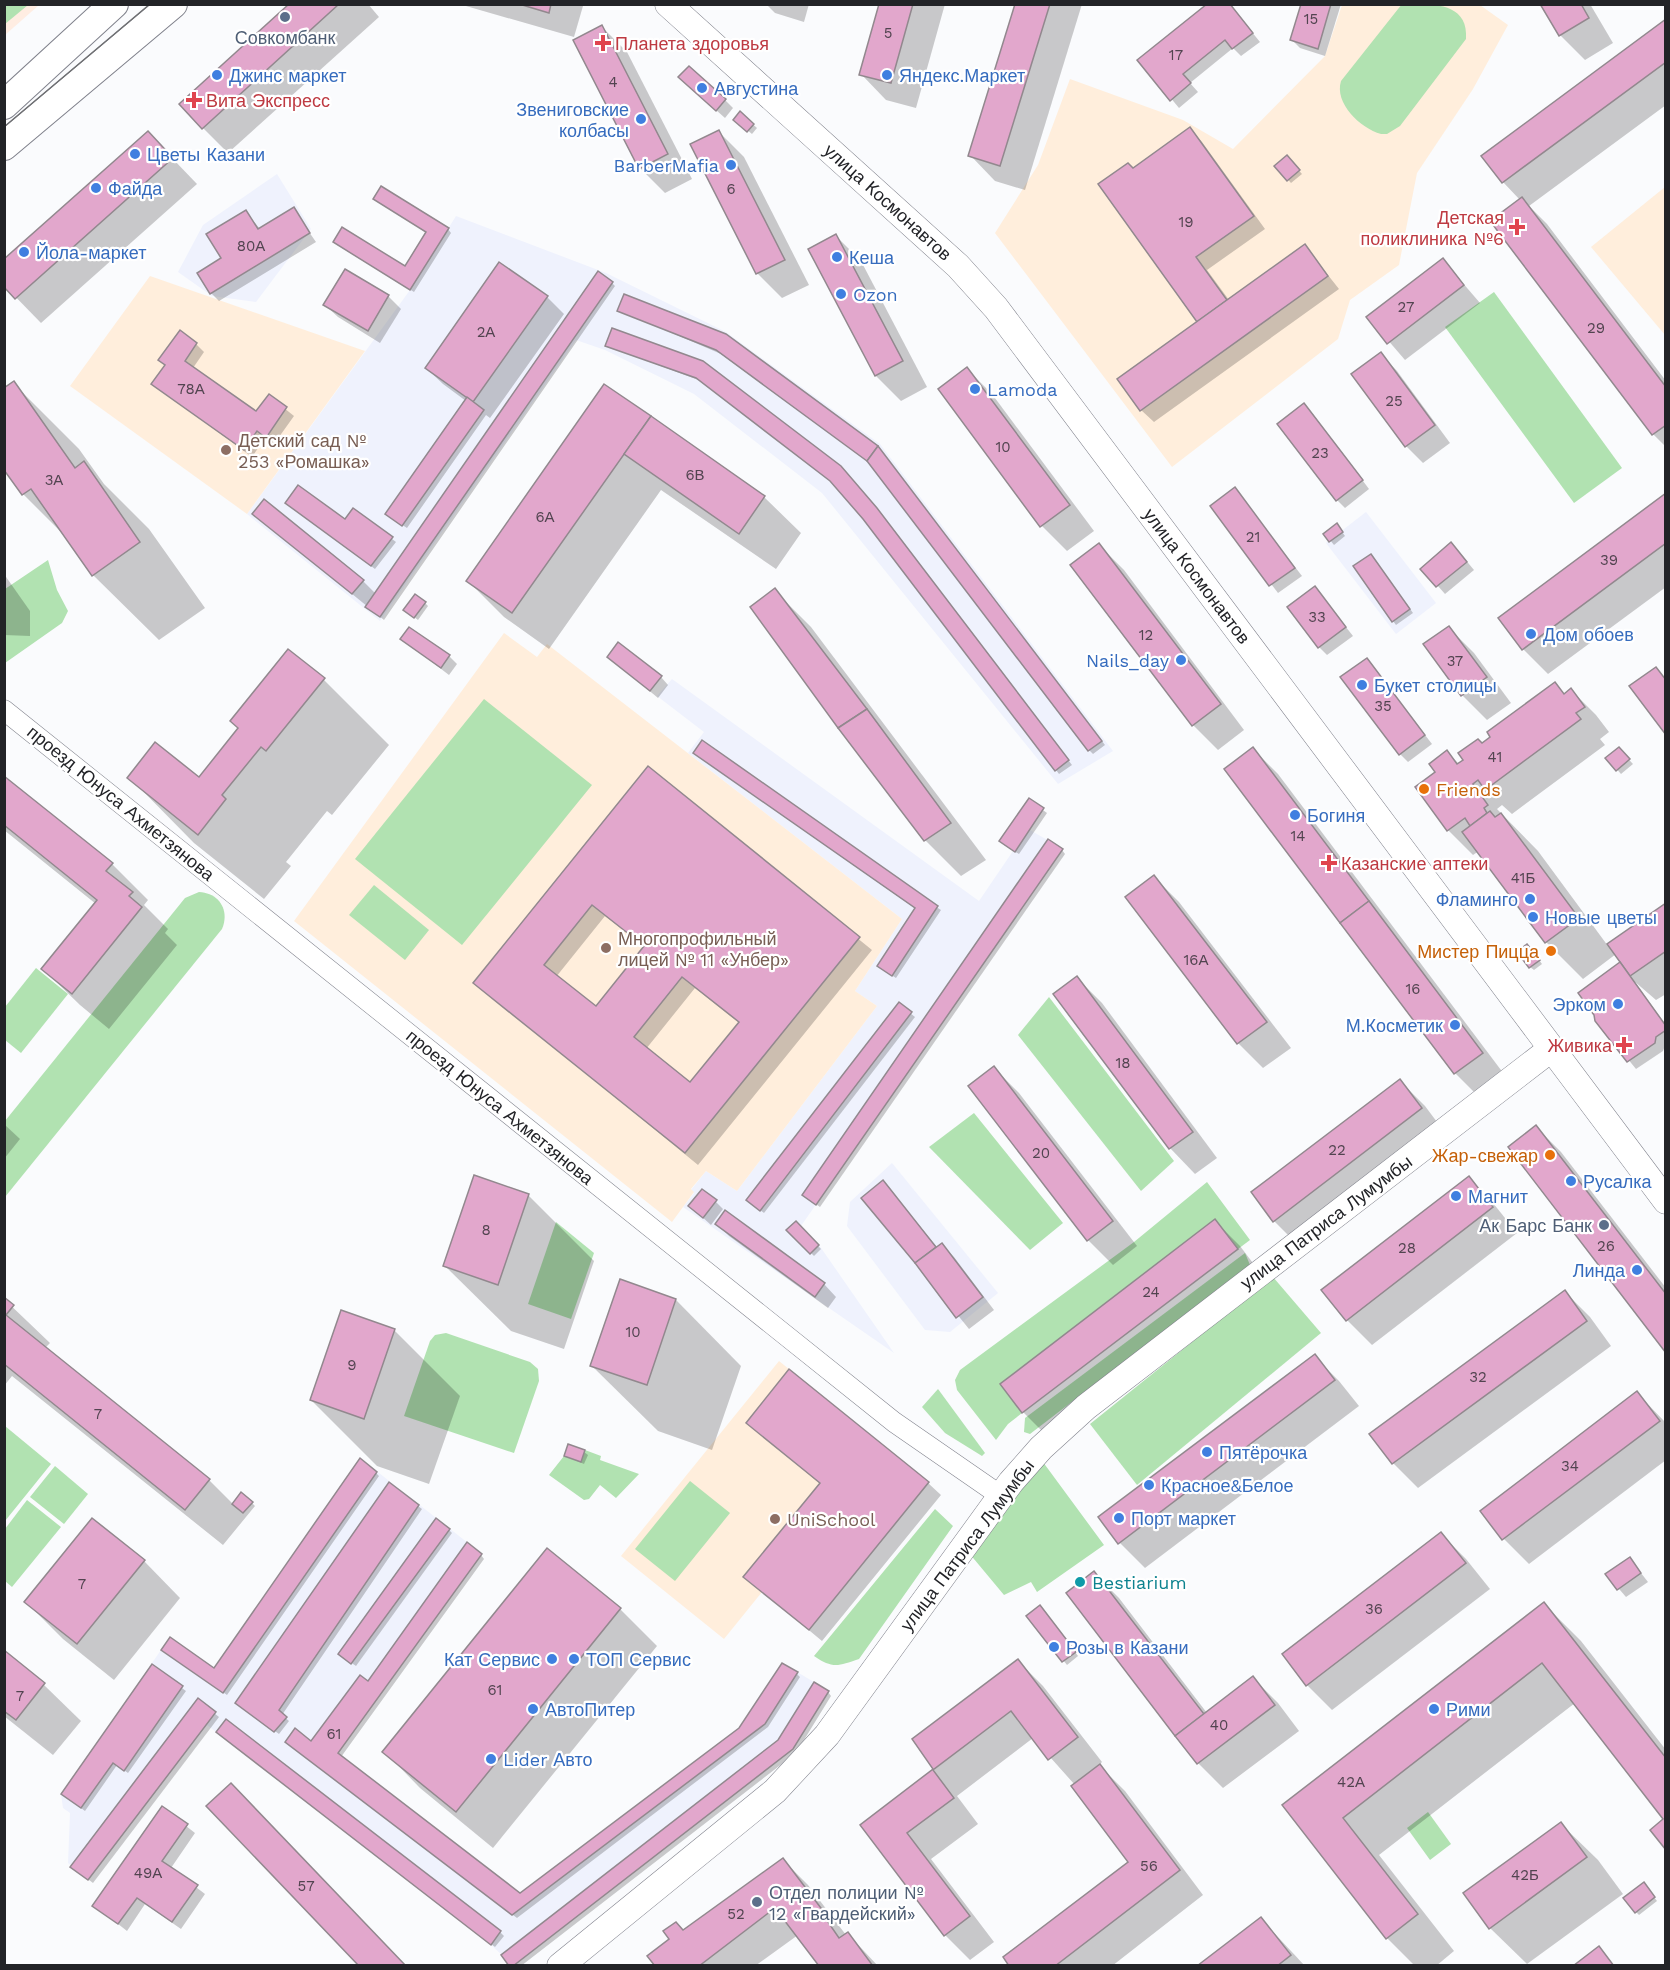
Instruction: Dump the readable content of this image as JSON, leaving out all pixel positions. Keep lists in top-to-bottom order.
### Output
{
  "streets": {
    "street": ["улица Космонавтов", "проезд Юнуса Ахметзянова", "улица Патриса Лумумбы"]
  },
  "crossings": [
    ["улица Космонавтов", "улица Патриса Лумумбы"],
    ["проезд Юнуса Ахметзянова", "улица Патриса Лумумбы"]
  ],
  "places": {
    "other": [
      "Совкомбанк",
      "Джинс маркет",
      "Яндекс.Маркет",
      "Августина",
      "Звениговские колбасы",
      "Цветы Казани",
      "BarberMafia",
      "Файда",
      "Йола-маркет",
      "Кеша",
      "Ozon",
      "Lamoda",
      "Детский сад № 253 «Ромашка»",
      "Дом обоев",
      "Nails_day",
      "Букет столицы",
      "Friends",
      "Богиня",
      "Фламинго",
      "Новые цветы",
      "Многопрофильный лицей № 11 «Унбер»",
      "Мистер Пицца",
      "Эрком",
      "М.Косметик",
      "Жар-свежар",
      "Русалка",
      "Магнит",
      "Ак Барс Банк",
      "Линда",
      "Пятёрочка",
      "Красное&Белое",
      "Порт маркет",
      "UniSchool",
      "Bestiarium",
      "Розы в Казани",
      "Кат Сервис",
      "ТОП Сервис",
      "АвтоПитер",
      "Рими",
      "Lider Авто",
      "Отдел полиции № 12 «Гвардейский»"
    ],
    "health": [
      "Планета здоровья",
      "Вита Экспресс",
      "Детская поликлиника №6",
      "Казанские аптеки",
      "Живика"
    ]
  },
  "house_numbers": [
    "15",
    "5",
    "17",
    "4",
    "6",
    "19",
    "80А",
    "27",
    "29",
    "2А",
    "78А",
    "25",
    "10",
    "23",
    "6В",
    "3А",
    "6А",
    "21",
    "39",
    "33",
    "12",
    "37",
    "35",
    "41",
    "14",
    "41Б",
    "16А",
    "16",
    "18",
    "22",
    "20",
    "8",
    "26",
    "28",
    "24",
    "10",
    "9",
    "32",
    "7",
    "34",
    "7",
    "36",
    "61",
    "7",
    "40",
    "61",
    "42А",
    "56",
    "49А",
    "42Б",
    "57",
    "52"
  ]
}
